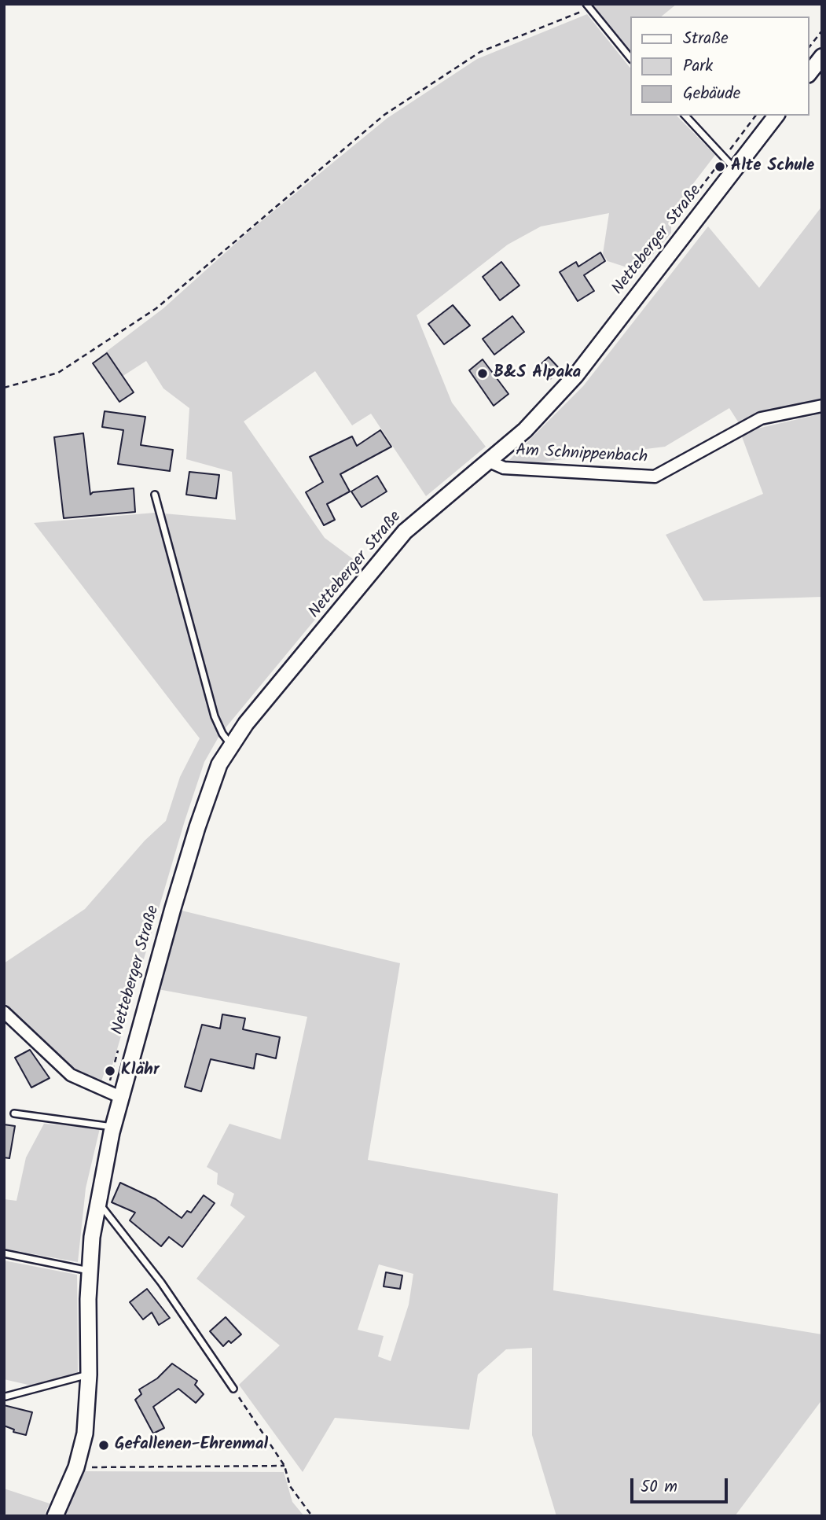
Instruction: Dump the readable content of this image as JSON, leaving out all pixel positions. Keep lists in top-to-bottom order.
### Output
{
  "streets": {
    "street": ["Netteberger Straße", "Am Schnippenbach"]
  },
  "crossings": [
    ["Netteberger Straße", "Am Schnippenbach"]
  ],
  "places": [
    "Alte Schule",
    "B&S Alpaka",
    "Klähr",
    "Gefallenen-Ehrenmal"
  ],
  "legend": ["Straße", "Park", "Gebäude"],
  "scale_bar": "50 m"
}
